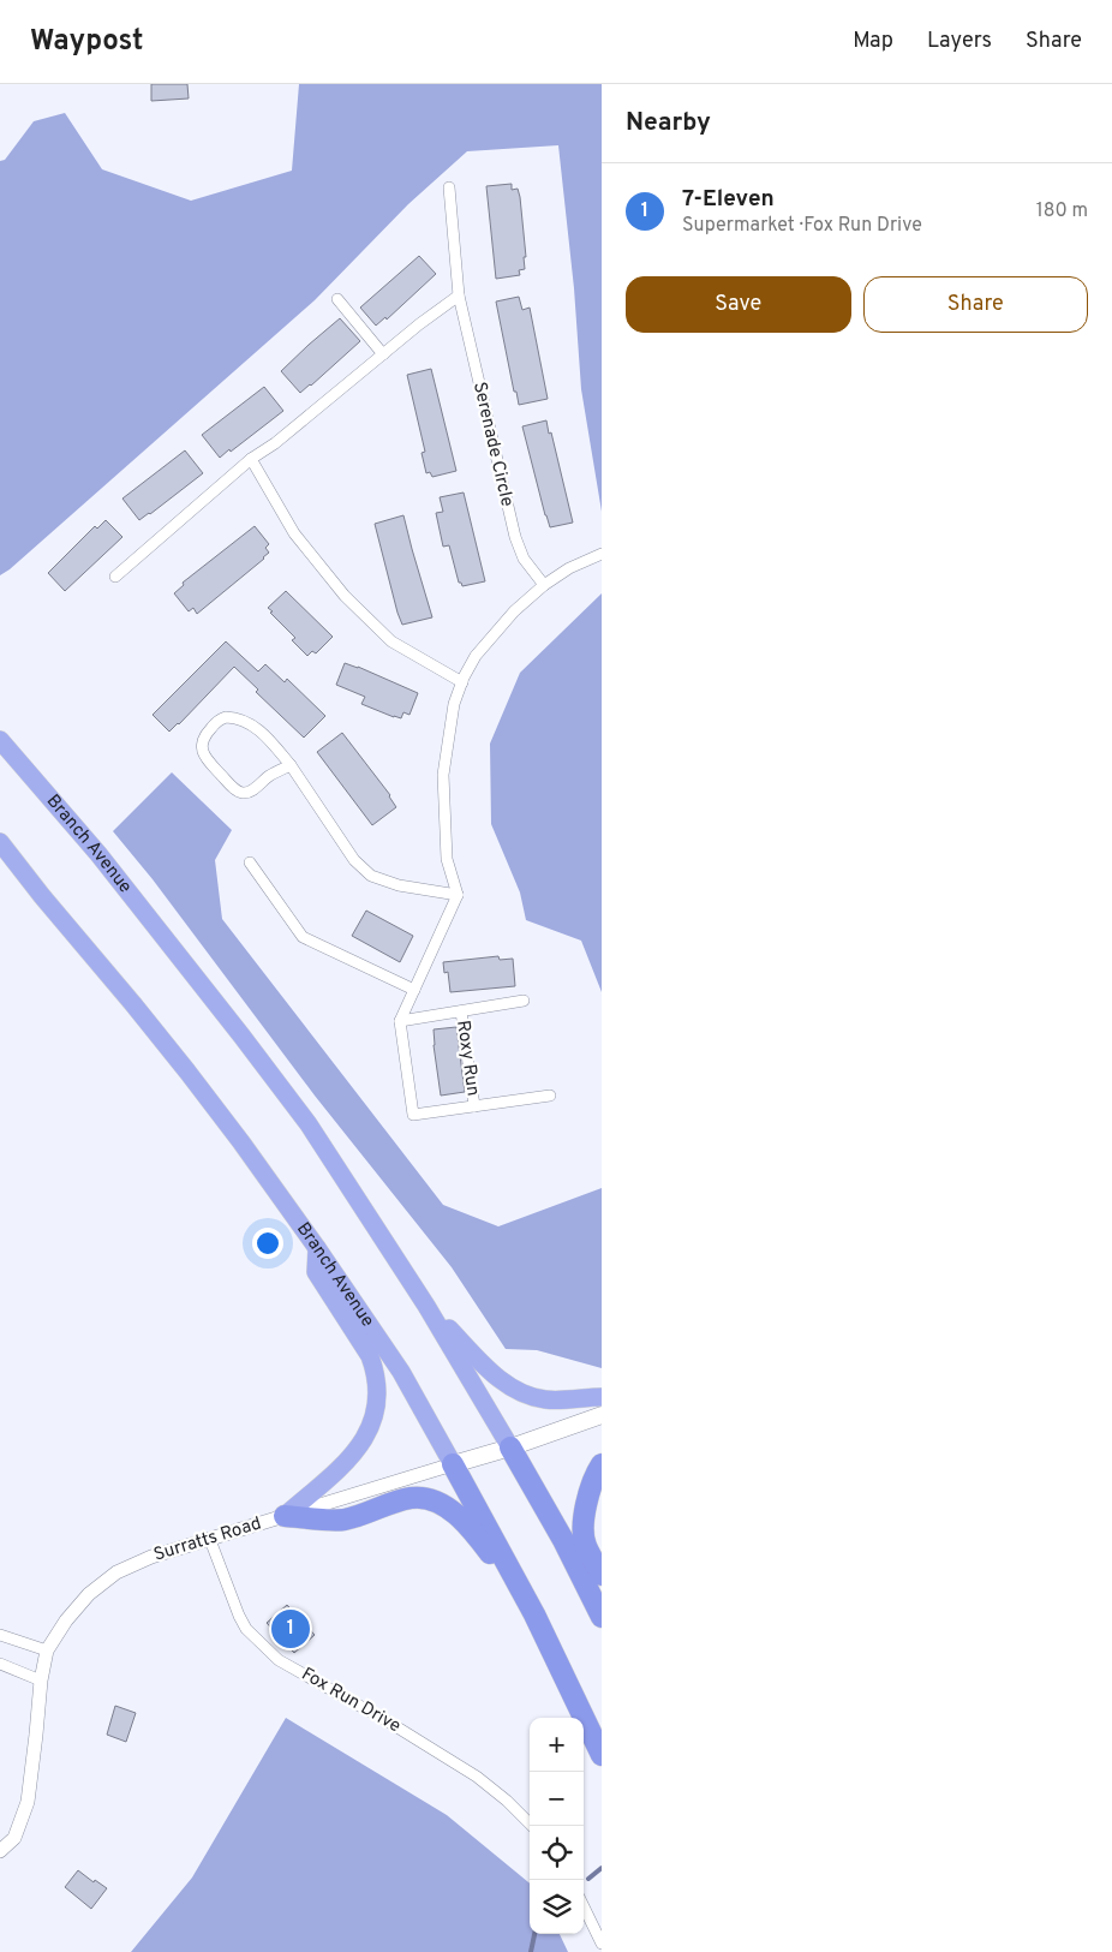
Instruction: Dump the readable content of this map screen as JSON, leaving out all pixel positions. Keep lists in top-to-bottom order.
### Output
{
  "streets": {
    "highway": ["Branch Avenue"],
    "main road": ["Surratts Road"],
    "street": ["Serenade Circle", "Roxy Run", "Fox Run Drive"]
  },
  "crossings": [
    ["Branch Avenue", "Surratts Road"],
    ["Surratts Road", "Fox Run Drive"]
  ],
  "page": {
    "header": "Waypost",
    "nav": ["Map", "Layers", "Share"],
    "heading": "Nearby",
    "list": [
      {
        "mark": "1",
        "name": "7-Eleven",
        "note": "Supermarket · Fox Run Drive",
        "value": "180 m"
      }
    ],
    "buttons": ["Save", "Share"],
    "pins": "1",
    "map_buttons": ["+", "−"]
  }
}
